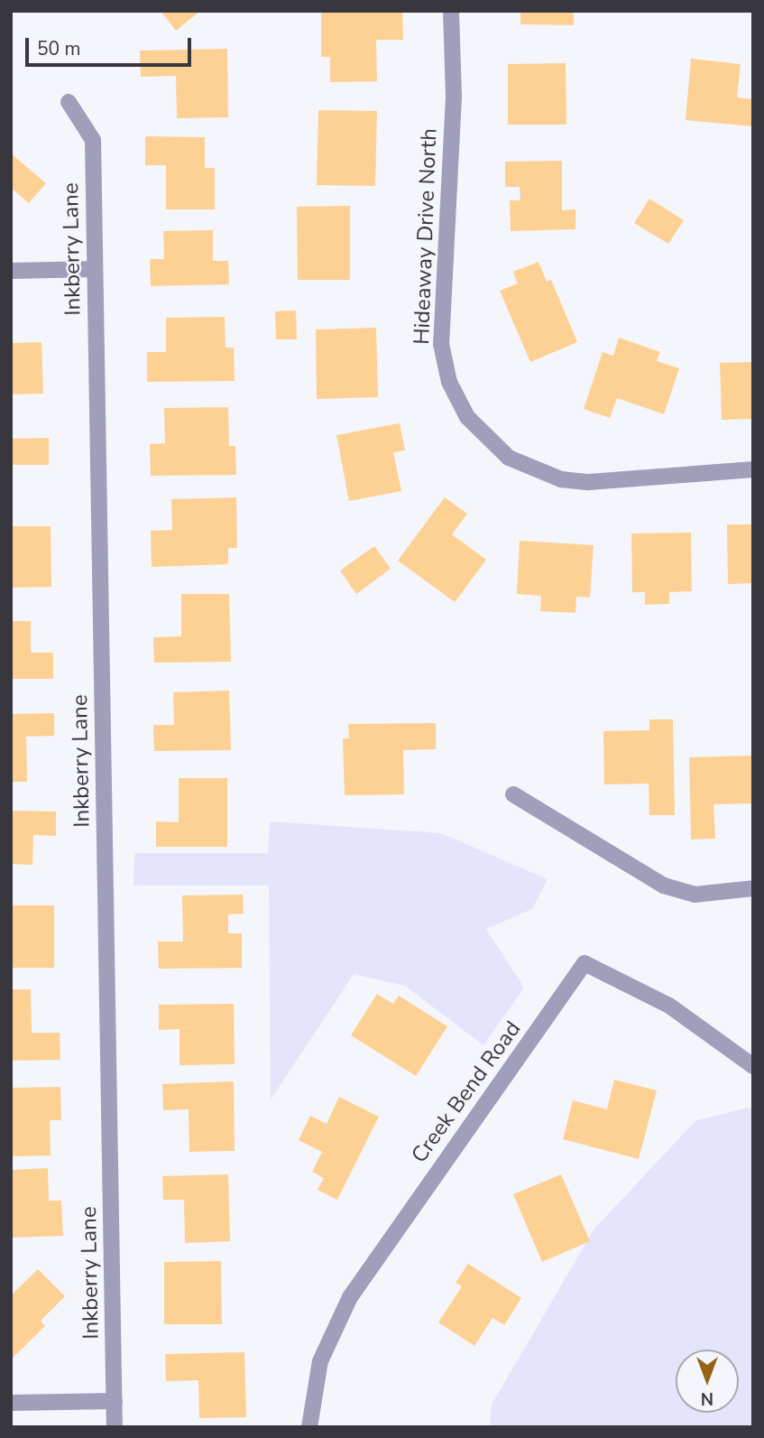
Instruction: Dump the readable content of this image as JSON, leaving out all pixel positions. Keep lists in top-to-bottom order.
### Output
{
  "streets": {
    "street": ["Hideaway Drive North", "Inkberry Lane", "Creek Bend Road"]
  },
  "scale_bar": "50 m",
  "north": "bottom"
}
